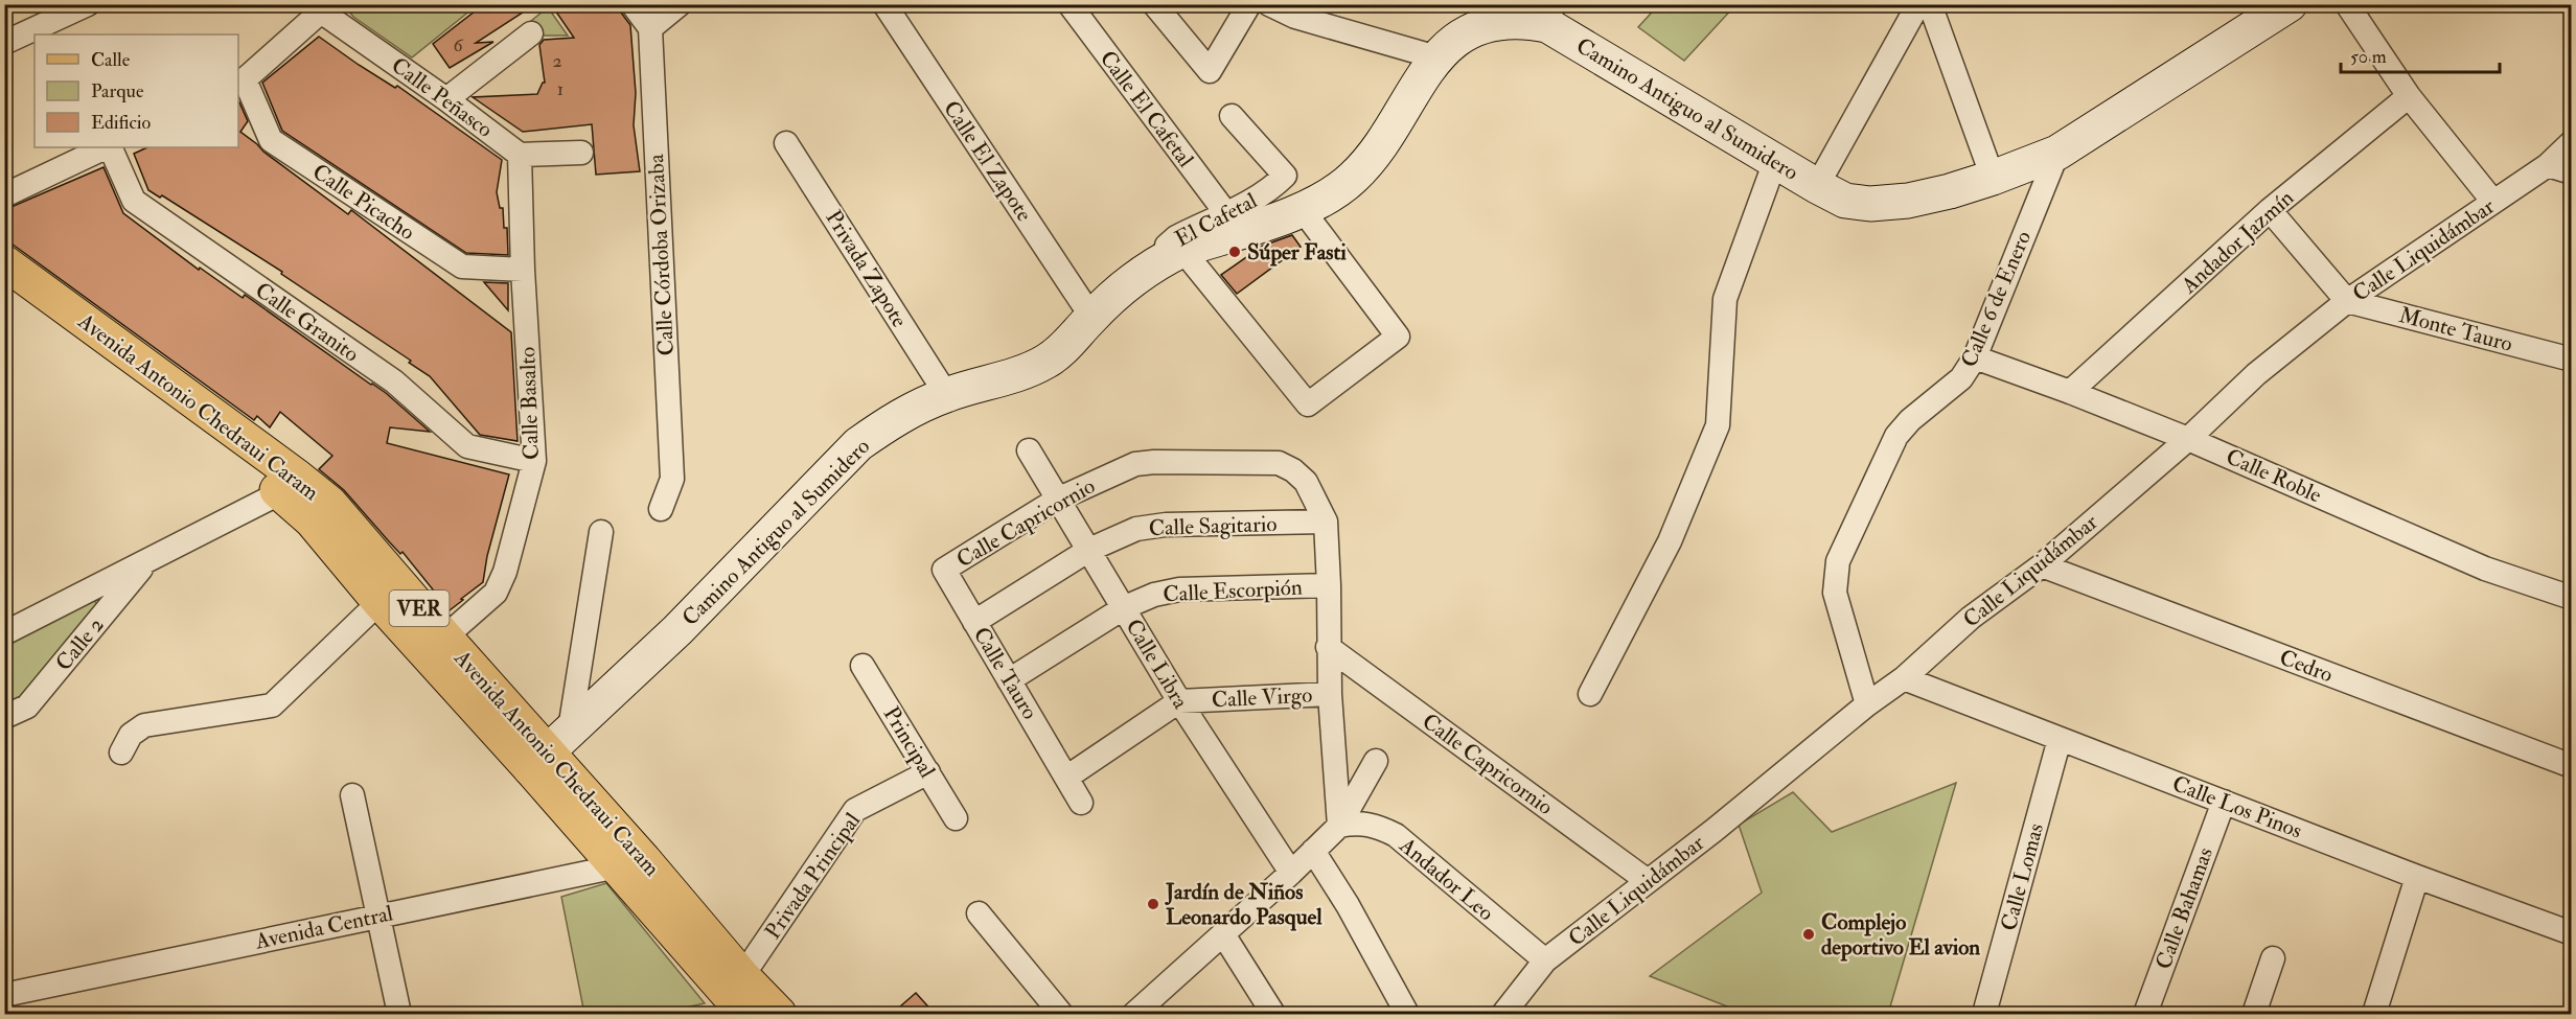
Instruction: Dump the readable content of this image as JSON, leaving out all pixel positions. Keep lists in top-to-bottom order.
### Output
{
  "streets": {
    "main road": ["Camino Antiguo al Sumidero", "Avenida Antonio Chedraui Caram", "VER"],
    "street": [
      "Calle Peñasco",
      "Calle El Cafetal",
      "Calle El Zapote",
      "Calle Picacho",
      "El Cafetal",
      "Andador Jazmín",
      "Calle Liquidámbar",
      "Calle Córdoba Orizaba",
      "Privada Zapote",
      "Calle 6 de Enero",
      "Calle Granito",
      "Monte Tauro",
      "Calle Basalto",
      "Calle Roble",
      "Calle Capricornio",
      "Calle Sagitario",
      "Calle Escorpión",
      "Calle 2",
      "Calle Libra",
      "Cedro",
      "Calle Tauro",
      "Calle Virgo",
      "Principal",
      "Calle Los Pinos",
      "Privada Principal",
      "Calle Lomas",
      "Andador Leo",
      "Calle Bahamas",
      "Avenida Central"
    ]
  },
  "crossings": [
    ["Calle Peñasco", "Calle Basalto"],
    ["Calle El Cafetal", "El Cafetal"],
    ["Camino Antiguo al Sumidero", "Calle El Zapote"],
    ["Camino Antiguo al Sumidero", "El Cafetal"],
    ["Camino Antiguo al Sumidero", "Privada Zapote"],
    ["Camino Antiguo al Sumidero", "Calle 6 de Enero"],
    ["Camino Antiguo al Sumidero", "Avenida Antonio Chedraui Caram"],
    ["Calle Picacho", "Calle Basalto"],
    ["Andador Jazmín", "Calle Roble"],
    ["Calle Liquidámbar", "Calle 6 de Enero"],
    ["Calle Liquidámbar", "Monte Tauro"],
    ["Calle Liquidámbar", "Calle Roble"],
    ["Calle Liquidámbar", "Calle Capricornio"],
    ["Calle Liquidámbar", "Cedro"],
    ["Calle Liquidámbar", "Calle Los Pinos"],
    ["Calle Liquidámbar", "Andador Leo"],
    ["Calle 6 de Enero", "Calle Roble"],
    ["Calle Granito", "Calle Basalto"],
    ["Calle Basalto", "Avenida Antonio Chedraui Caram"],
    ["Avenida Antonio Chedraui Caram", "Calle 2"],
    ["Avenida Antonio Chedraui Caram", "Privada Principal"],
    ["Avenida Antonio Chedraui Caram", "Avenida Central"],
    ["Calle Capricornio", "Calle Sagitario"],
    ["Calle Capricornio", "Calle Escorpión"],
    ["Calle Capricornio", "Calle Libra"],
    ["Calle Capricornio", "Calle Tauro"],
    ["Calle Capricornio", "Calle Virgo"],
    ["Calle Capricornio", "Andador Leo"],
    ["Calle Sagitario", "Calle Libra"],
    ["Calle Sagitario", "Calle Tauro"],
    ["Calle Escorpión", "Calle Libra"],
    ["Calle Escorpión", "Calle Tauro"],
    ["Calle Libra", "Calle Virgo"],
    ["Calle Tauro", "Calle Virgo"],
    ["Principal", "Privada Principal"],
    ["Calle Los Pinos", "Calle Lomas"],
    ["Calle Los Pinos", "Calle Bahamas"]
  ],
  "places": ["Súper Fasti", "Jardín de Niños Leonardo Pasquel", "Complejo deportivo El avion"],
  "house_numbers": ["6", "2", "1"],
  "legend": ["Calle", "Parque", "Edificio"],
  "scale_bar": "50 m"
}
